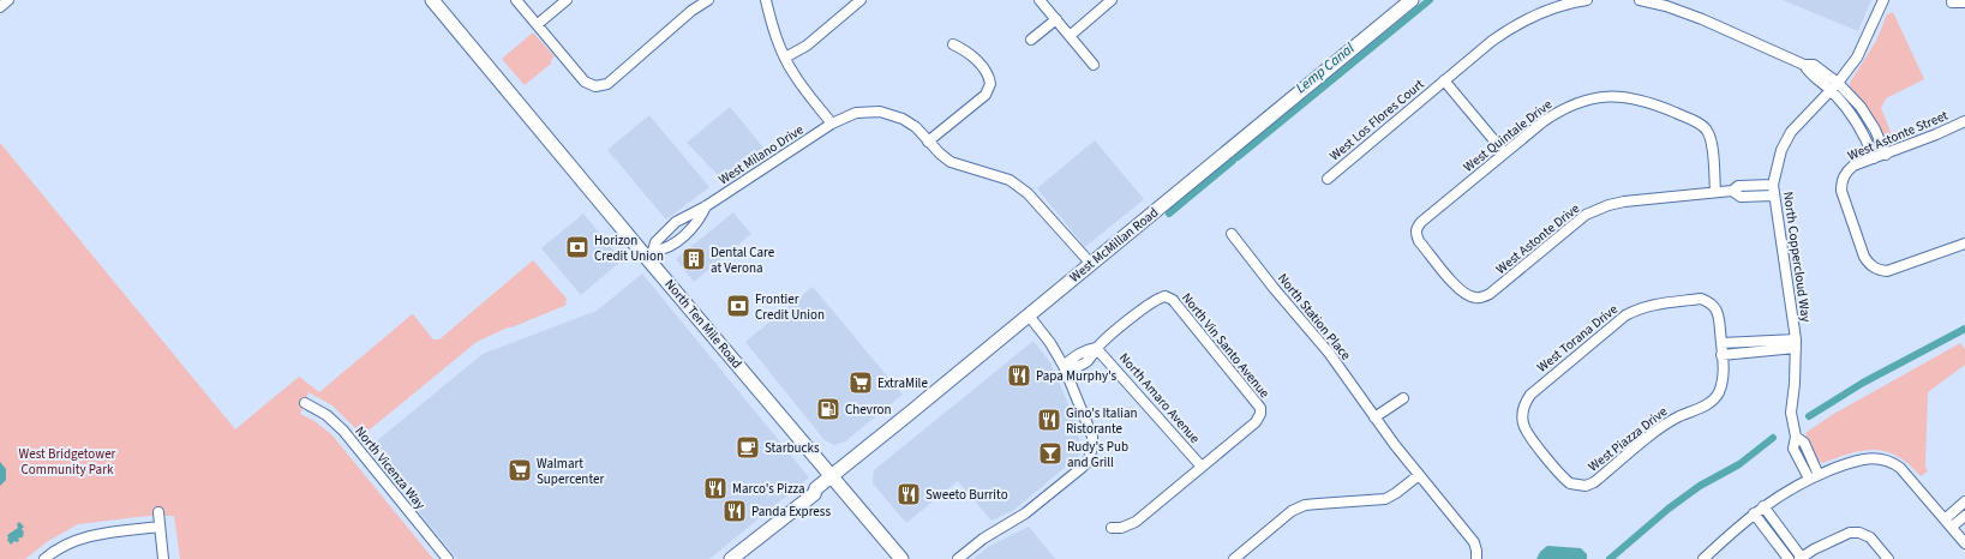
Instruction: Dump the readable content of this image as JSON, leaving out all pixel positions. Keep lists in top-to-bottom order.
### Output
{
  "streets": {
    "main road": ["West McMillan Road", "North Ten Mile Road"],
    "street": [
      "West Los Flores Court",
      "West Quintale Drive",
      "West Astonte Street",
      "West Milano Drive",
      "West Astonte Drive",
      "North Coppercloud Way",
      "North Station Place",
      "West Torana Drive",
      "North Vin Santo Avenue",
      "North Amaro Avenue",
      "West Piazza Drive",
      "North Vicenza Way"
    ]
  },
  "crossings": [
    ["West Quintale Drive", "West Astonte Drive"],
    ["West Milano Drive", "West McMillan Road"],
    ["West Milano Drive", "North Ten Mile Road"],
    ["West Astonte Drive", "North Coppercloud Way"],
    ["West McMillan Road", "North Ten Mile Road"],
    ["West Torana Drive", "West Piazza Drive"],
    ["North Vin Santo Avenue", "North Amaro Avenue"]
  ],
  "water": ["Lemp Canal"],
  "parks": ["West Bridgetower Community Park"],
  "places": {
    "bank": ["Horizon Credit Union", "Frontier Credit Union"],
    "building": ["Dental Care at Verona"],
    "restaurant": [
      "Papa Murphy's",
      "Gino's Italian Ristorante",
      "Marco's Pizza",
      "Sweeto Burrito",
      "Panda Express"
    ],
    "supermarket": ["ExtraMile", "Walmart Supercenter"],
    "fuel station": ["Chevron"],
    "cafe": ["Starbucks"],
    "bar": ["Rudy's Pub and Grill"]
  }
}
